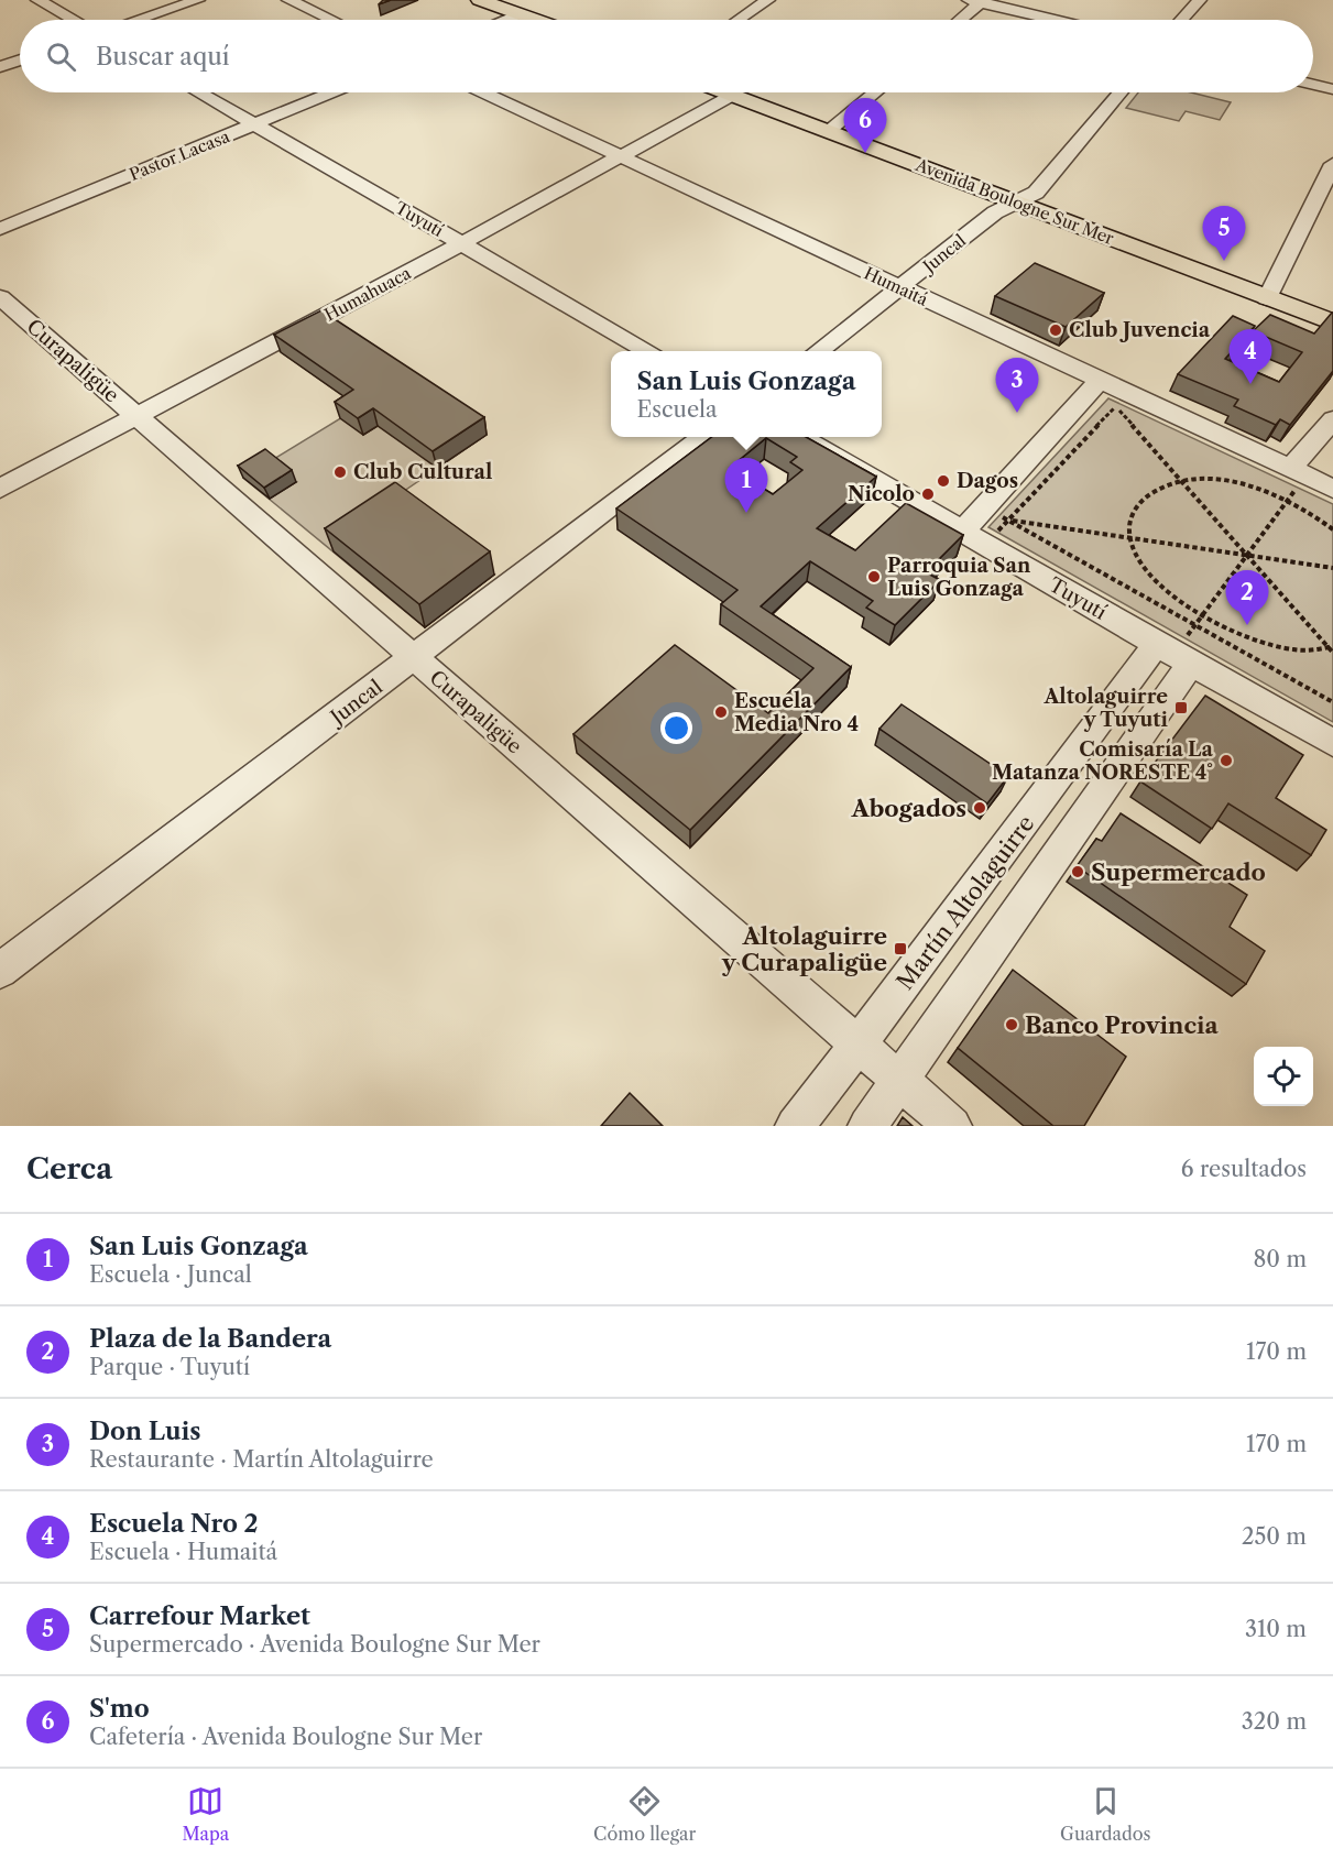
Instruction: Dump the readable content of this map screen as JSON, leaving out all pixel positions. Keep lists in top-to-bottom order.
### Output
{
  "streets": {
    "main road": ["Avenida Boulogne Sur Mer"],
    "street": [
      "Pastor Lacasa",
      "Tuyutí",
      "Juncal",
      "Humaitá",
      "Humahuaca",
      "Curapaligüe",
      "Martín Altolaguirre"
    ]
  },
  "crossings": [
    ["Pastor Lacasa", "Tuyutí"],
    ["Avenida Boulogne Sur Mer", "Juncal"],
    ["Avenida Boulogne Sur Mer", "Humahuaca"],
    ["Tuyutí", "Humahuaca"],
    ["Tuyutí", "Martín Altolaguirre"],
    ["Juncal", "Humaitá"],
    ["Juncal", "Curapaligüe"],
    ["Humaitá", "Humahuaca"],
    ["Humahuaca", "Curapaligüe"],
    ["Curapaligüe", "Martín Altolaguirre"]
  ],
  "places": {
    "other": [
      "Club Juvencia",
      "Club Cultural",
      "Dagos",
      "Nicolo",
      "Parroquia San Luis Gonzaga",
      "Escuela Media Nro 4",
      "Comisaría La Matanza NORESTE 4°",
      "Abogados",
      "Supermercado",
      "Banco Provincia"
    ],
    "transit": ["Altolaguirre y Tuyuti", "Altolaguirre y Curapaligüe"]
  },
  "page": {
    "search": "Buscar aquí",
    "pins": [
      "6",
      "5",
      "4",
      "3",
      "1",
      "2"
    ],
    "popup": ["San Luis Gonzaga", "Escuela"],
    "heading": ["Cerca", "6 resultados"],
    "list": [
      {
        "mark": "1",
        "name": "San Luis Gonzaga",
        "note": "Escuela · Juncal",
        "value": "80 m"
      },
      {
        "mark": "2",
        "name": "Plaza de la Bandera",
        "note": "Parque · Tuyutí",
        "value": "170 m"
      },
      {
        "mark": "3",
        "name": "Don Luis",
        "note": "Restaurante · Martín Altolaguirre",
        "value": "170 m"
      },
      {
        "mark": "4",
        "name": "Escuela Nro 2",
        "note": "Escuela · Humaitá",
        "value": "250 m"
      },
      {
        "mark": "5",
        "name": "Carrefour Market",
        "note": "Supermercado · Avenida Boulogne Sur Mer",
        "value": "310 m"
      },
      {
        "mark": "6",
        "name": "S'mo",
        "note": "Cafetería · Avenida Boulogne Sur Mer",
        "value": "320 m"
      }
    ],
    "nav": ["Mapa", "Cómo llegar", "Guardados"]
  }
}
